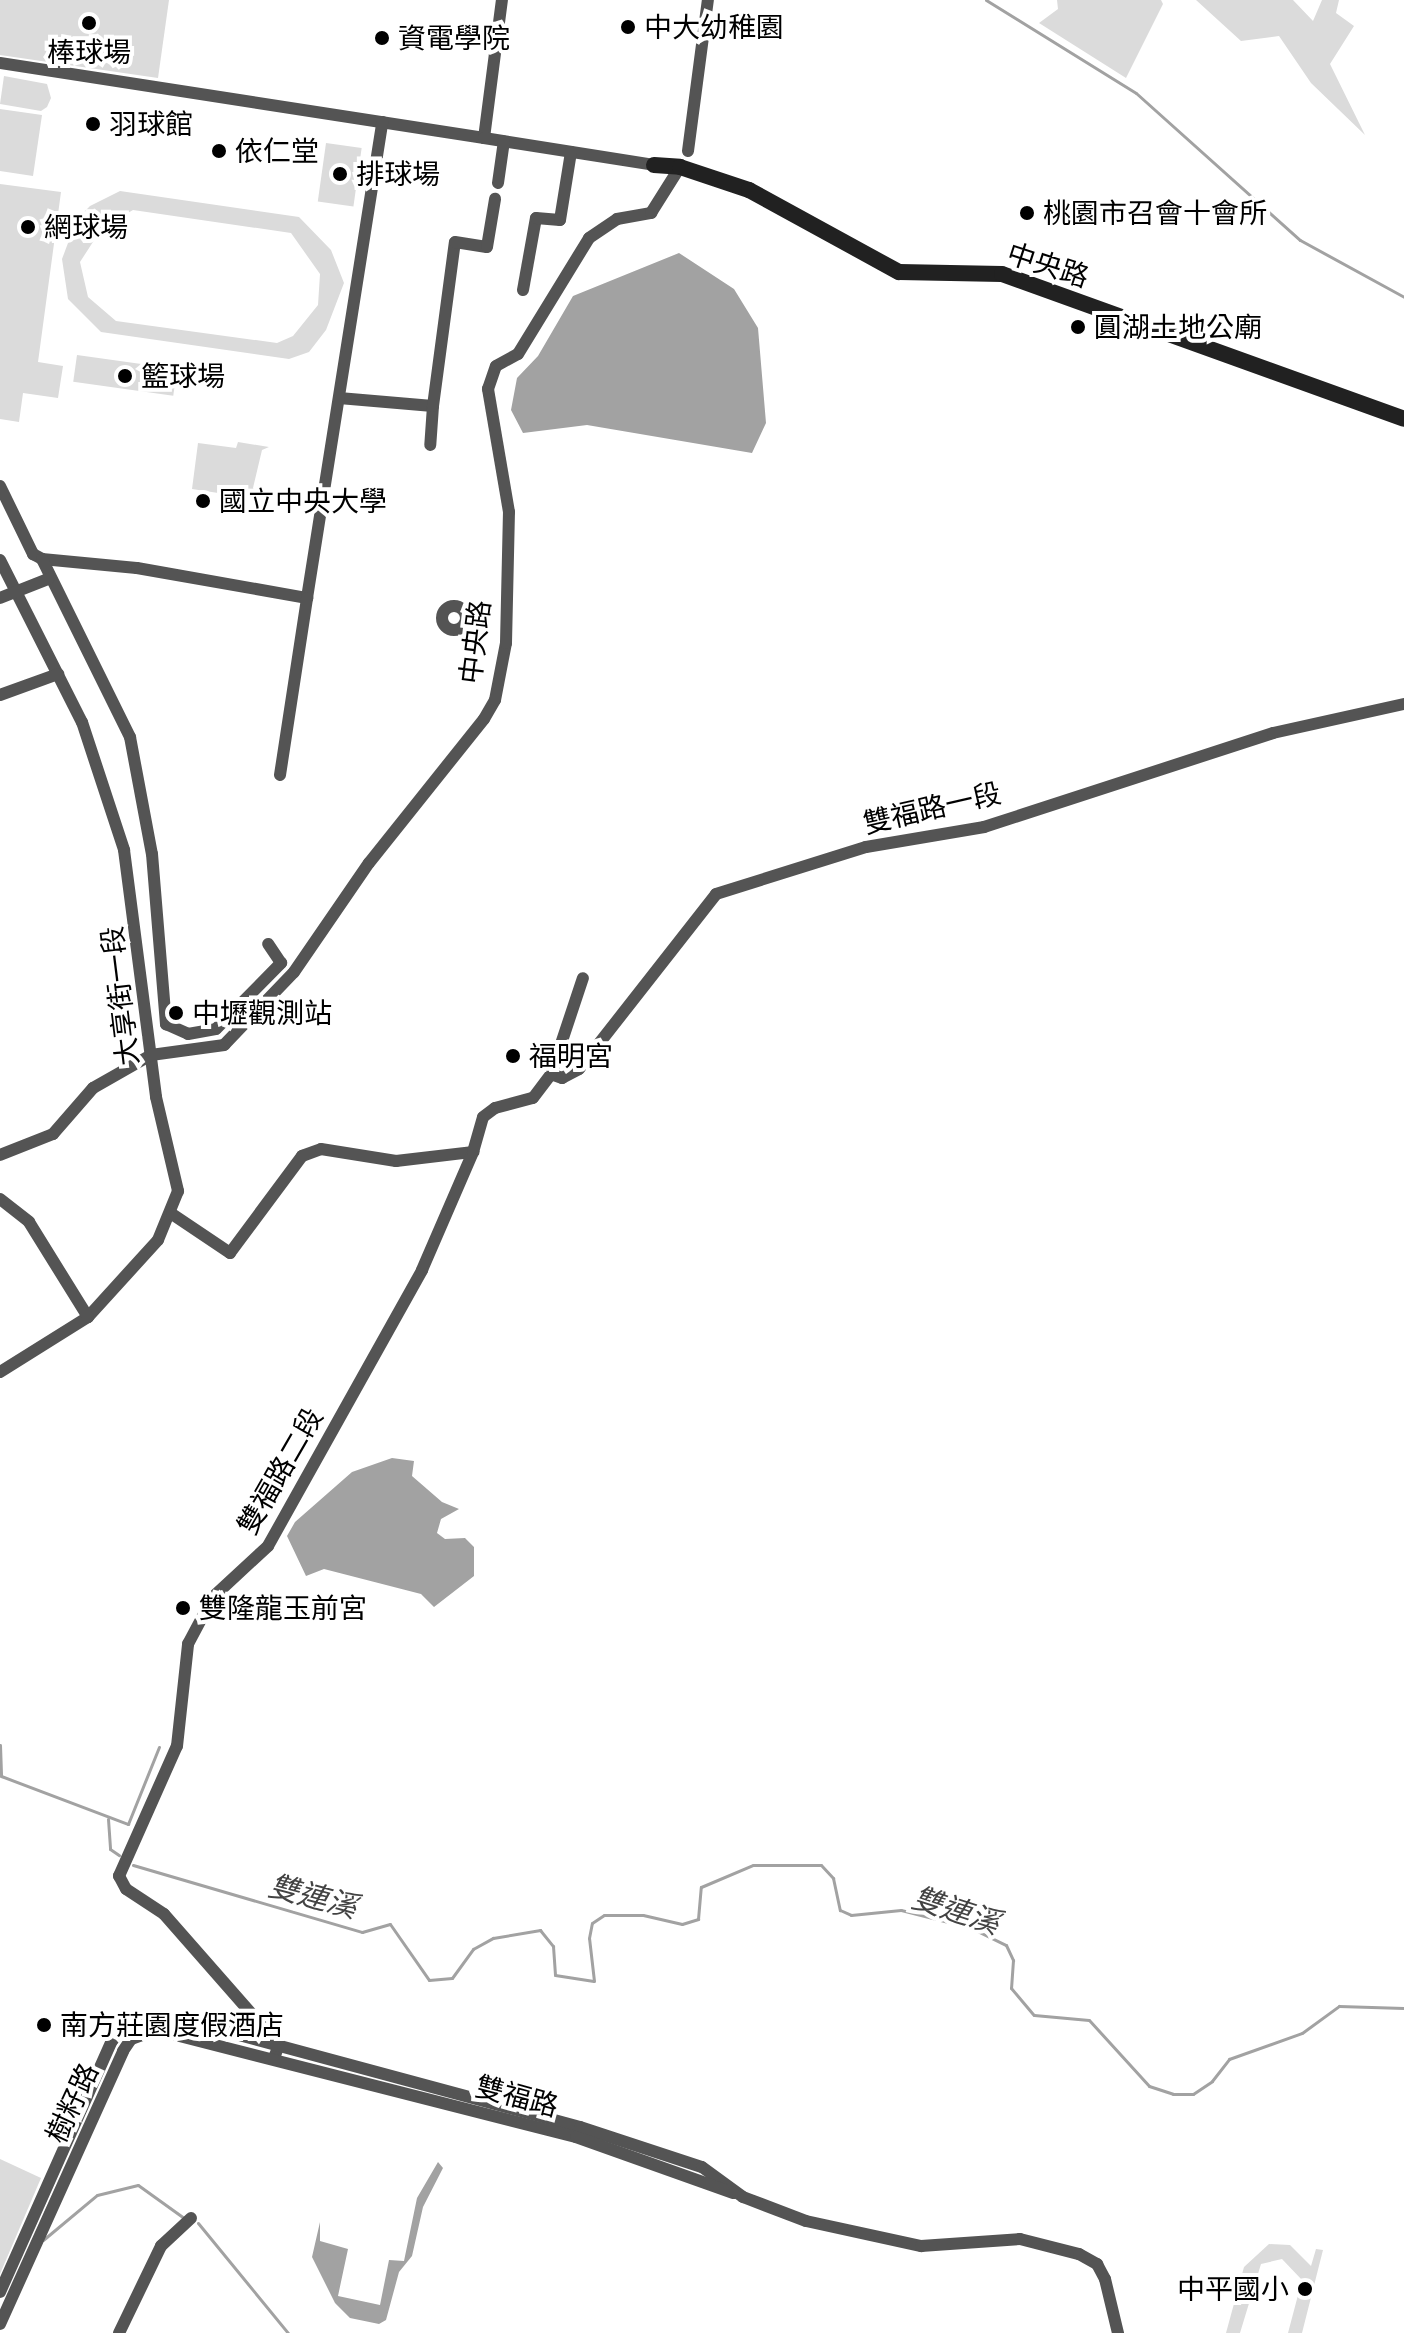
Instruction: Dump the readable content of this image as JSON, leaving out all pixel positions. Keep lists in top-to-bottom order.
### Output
{
  "streets": {
    "street": [
      "中央路",
      "雙福路一段",
      "大享街一段",
      "雙福路二段",
      "樹籽路"
    ]
  },
  "crossings": [
    ["中央路", "大享街一段"],
    ["雙福路一段", "雙福路二段"],
    ["雙福路二段", "樹籽路"]
  ],
  "water": ["雙連溪"],
  "places": [
    "棒球場",
    "中大幼稚園",
    "資電學院",
    "羽球館",
    "依仁堂",
    "排球場",
    "桃園市召會十會所",
    "網球場",
    "圓湖土地公廟",
    "籃球場",
    "國立中央大學",
    "中壢觀測站",
    "福明宮",
    "雙隆龍玉前宮",
    "南方莊園度假酒店",
    "中平國小"
  ]
}
